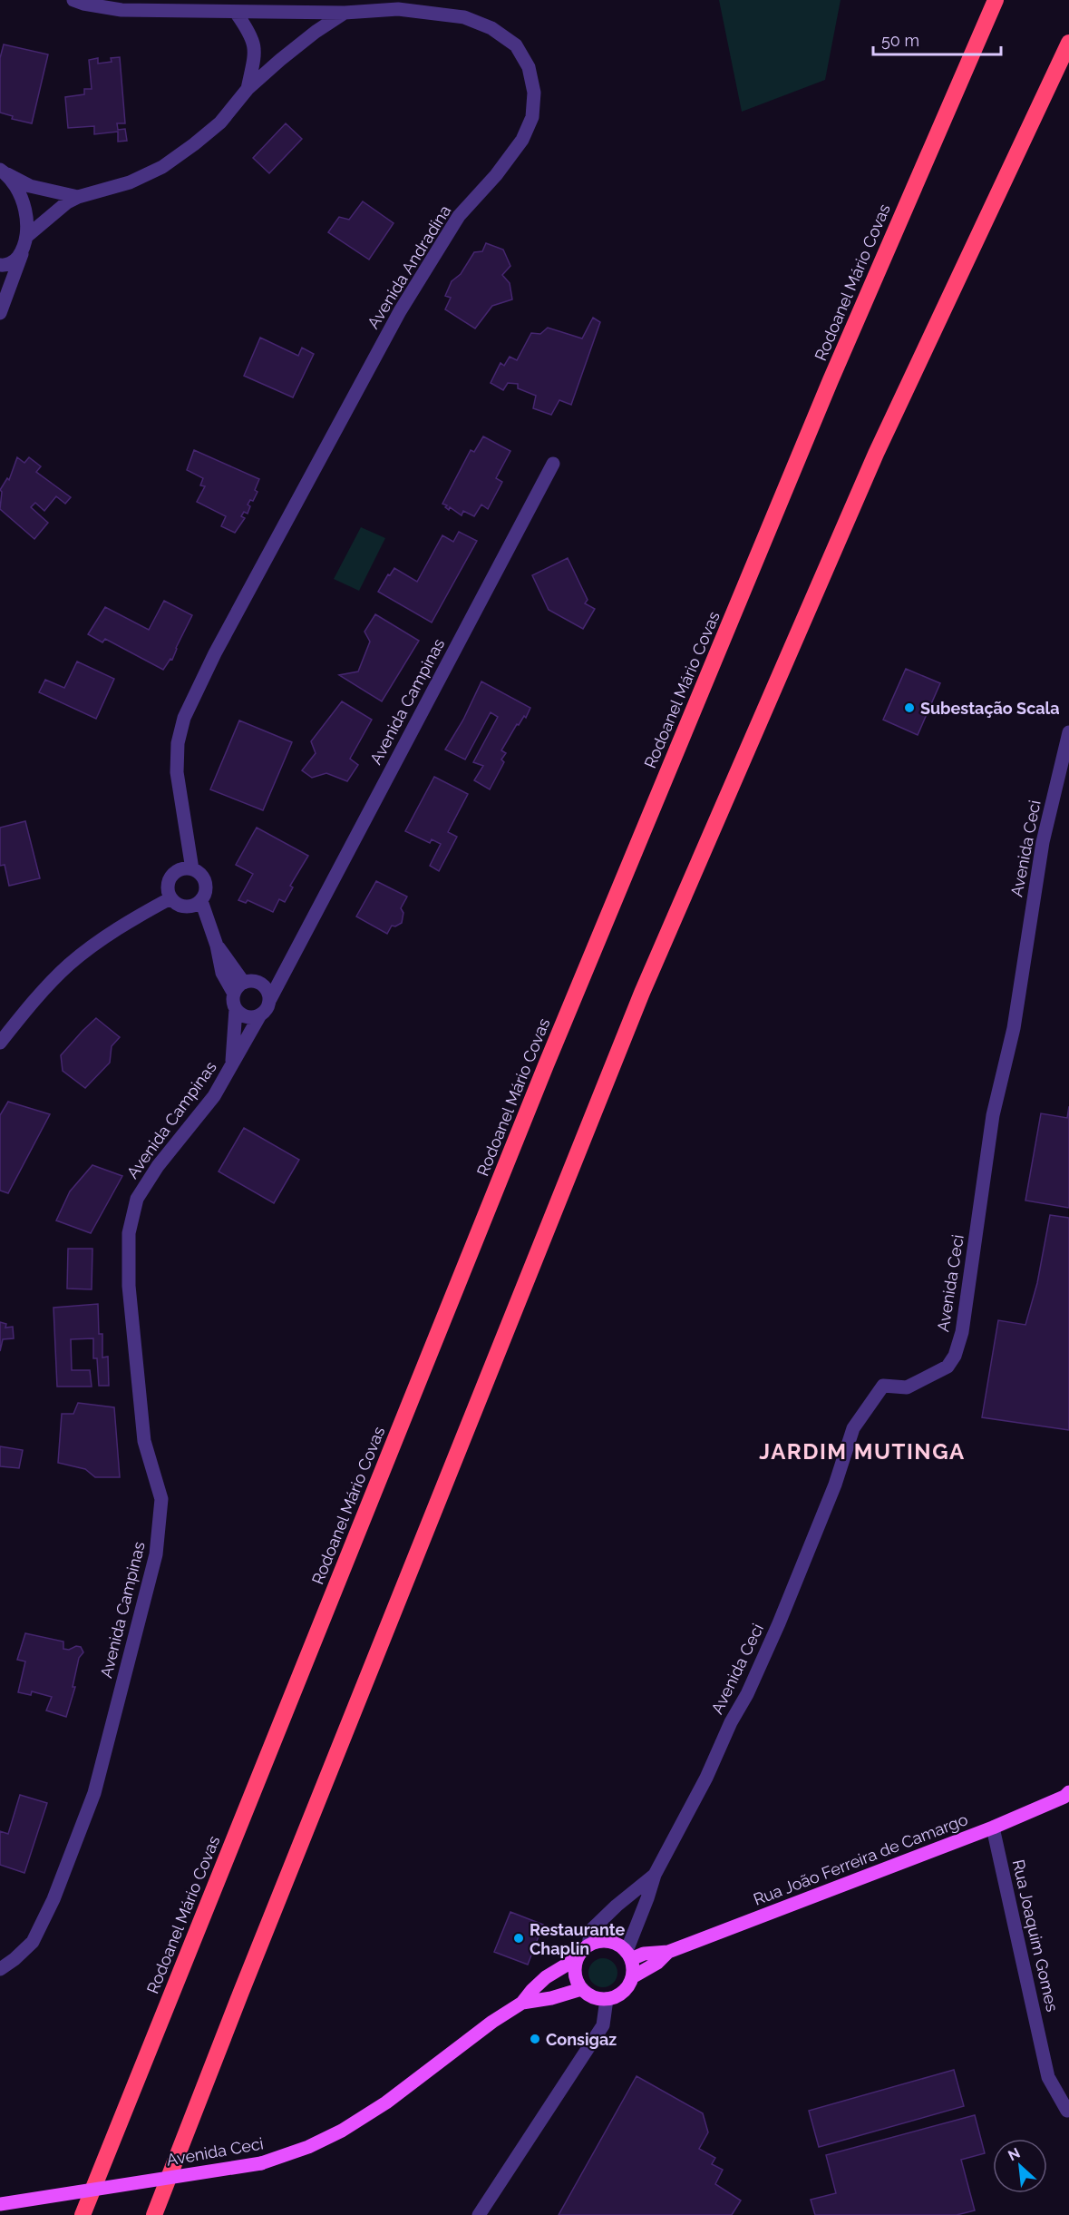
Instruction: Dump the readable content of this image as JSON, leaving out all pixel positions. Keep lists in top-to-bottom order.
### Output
{
  "streets": {
    "highway": ["Rodoanel Mário Covas"],
    "main road": ["Avenida Ceci", "Rua João Ferreira de Camargo"],
    "street": ["Avenida Andradina", "Avenida Campinas", "Rua Joaquim Gomes"]
  },
  "crossings": [
    ["Avenida Ceci", "Rua João Ferreira de Camargo"],
    ["Rua João Ferreira de Camargo", "Rua Joaquim Gomes"]
  ],
  "districts": ["JARDIM MUTINGA"],
  "places": ["Subestação Scala", "Restaurante Chaplin", "Consigaz"],
  "scale_bar": "50 m",
  "north": "top left"
}
